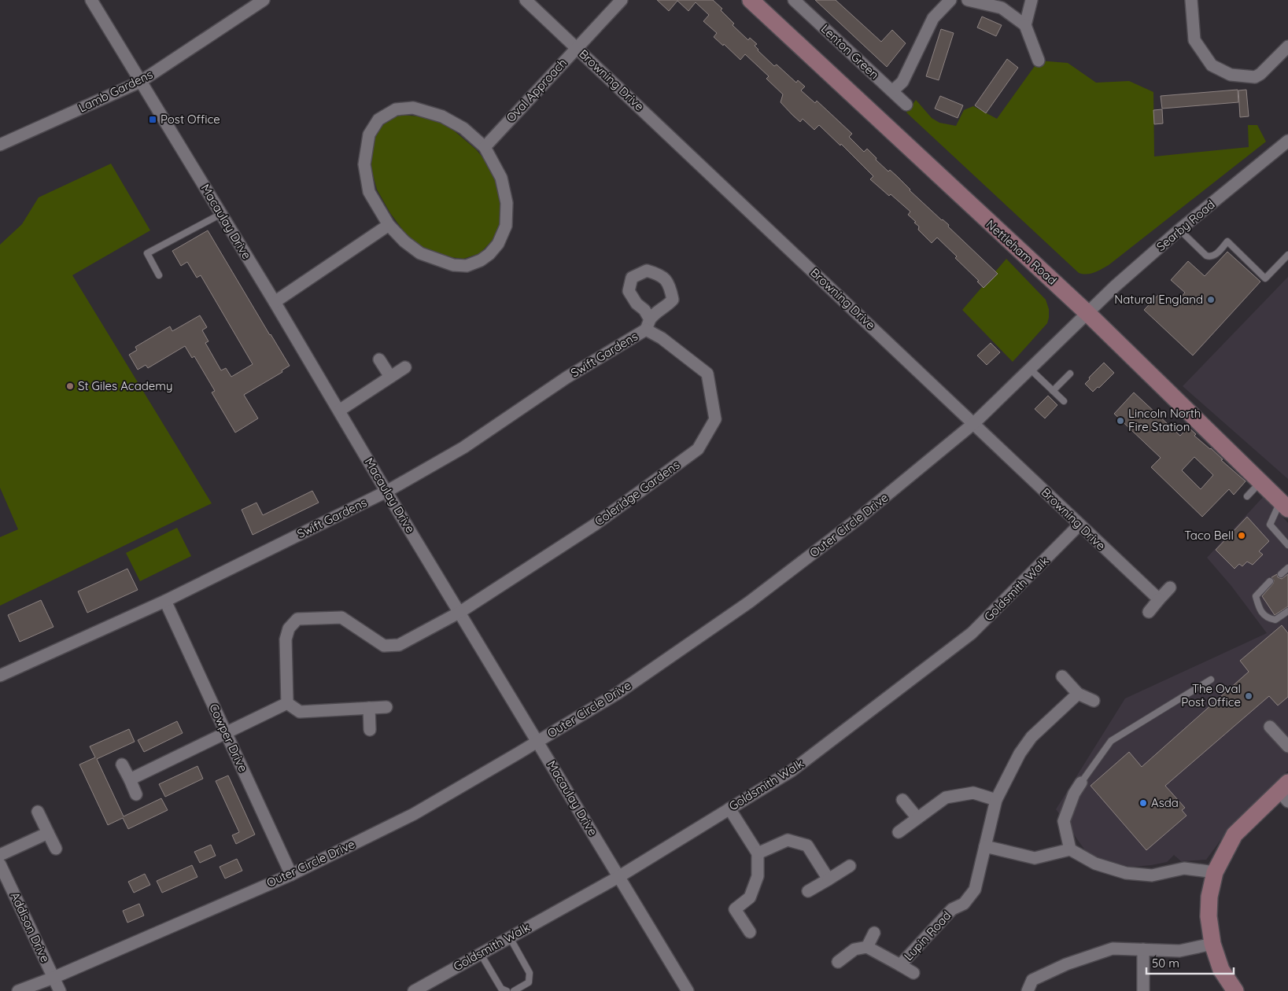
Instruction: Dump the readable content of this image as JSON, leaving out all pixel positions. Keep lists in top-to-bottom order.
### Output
{
  "streets": {
    "main road": ["Nettleham Road"],
    "street": [
      "Lenton Green",
      "Browning Drive",
      "Oval Approach",
      "Lamb Gardens",
      "Macaulay Drive",
      "Searby Road",
      "Swift Gardens",
      "Coleridge Gardens",
      "Outer Circle Drive",
      "Goldsmith Walk",
      "Cowper Drive",
      "Addison Drive",
      "Lupin Road"
    ]
  },
  "crossings": [
    ["Browning Drive", "Oval Approach"],
    ["Browning Drive", "Outer Circle Drive"],
    ["Browning Drive", "Goldsmith Walk"],
    ["Lamb Gardens", "Macaulay Drive"],
    ["Macaulay Drive", "Swift Gardens"],
    ["Macaulay Drive", "Coleridge Gardens"],
    ["Macaulay Drive", "Outer Circle Drive"],
    ["Macaulay Drive", "Goldsmith Walk"],
    ["Searby Road", "Nettleham Road"],
    ["Searby Road", "Outer Circle Drive"],
    ["Nettleham Road", "Outer Circle Drive"],
    ["Swift Gardens", "Coleridge Gardens"],
    ["Swift Gardens", "Cowper Drive"],
    ["Outer Circle Drive", "Cowper Drive"],
    ["Outer Circle Drive", "Addison Drive"]
  ],
  "places": {
    "transit": ["Post Office"],
    "other": [
      "Natural England",
      "St Giles Academy",
      "Lincoln North Fire Station",
      "Taco Bell",
      "The Oval Post Office",
      "Asda"
    ]
  },
  "scale_bar": "50 m"
}
